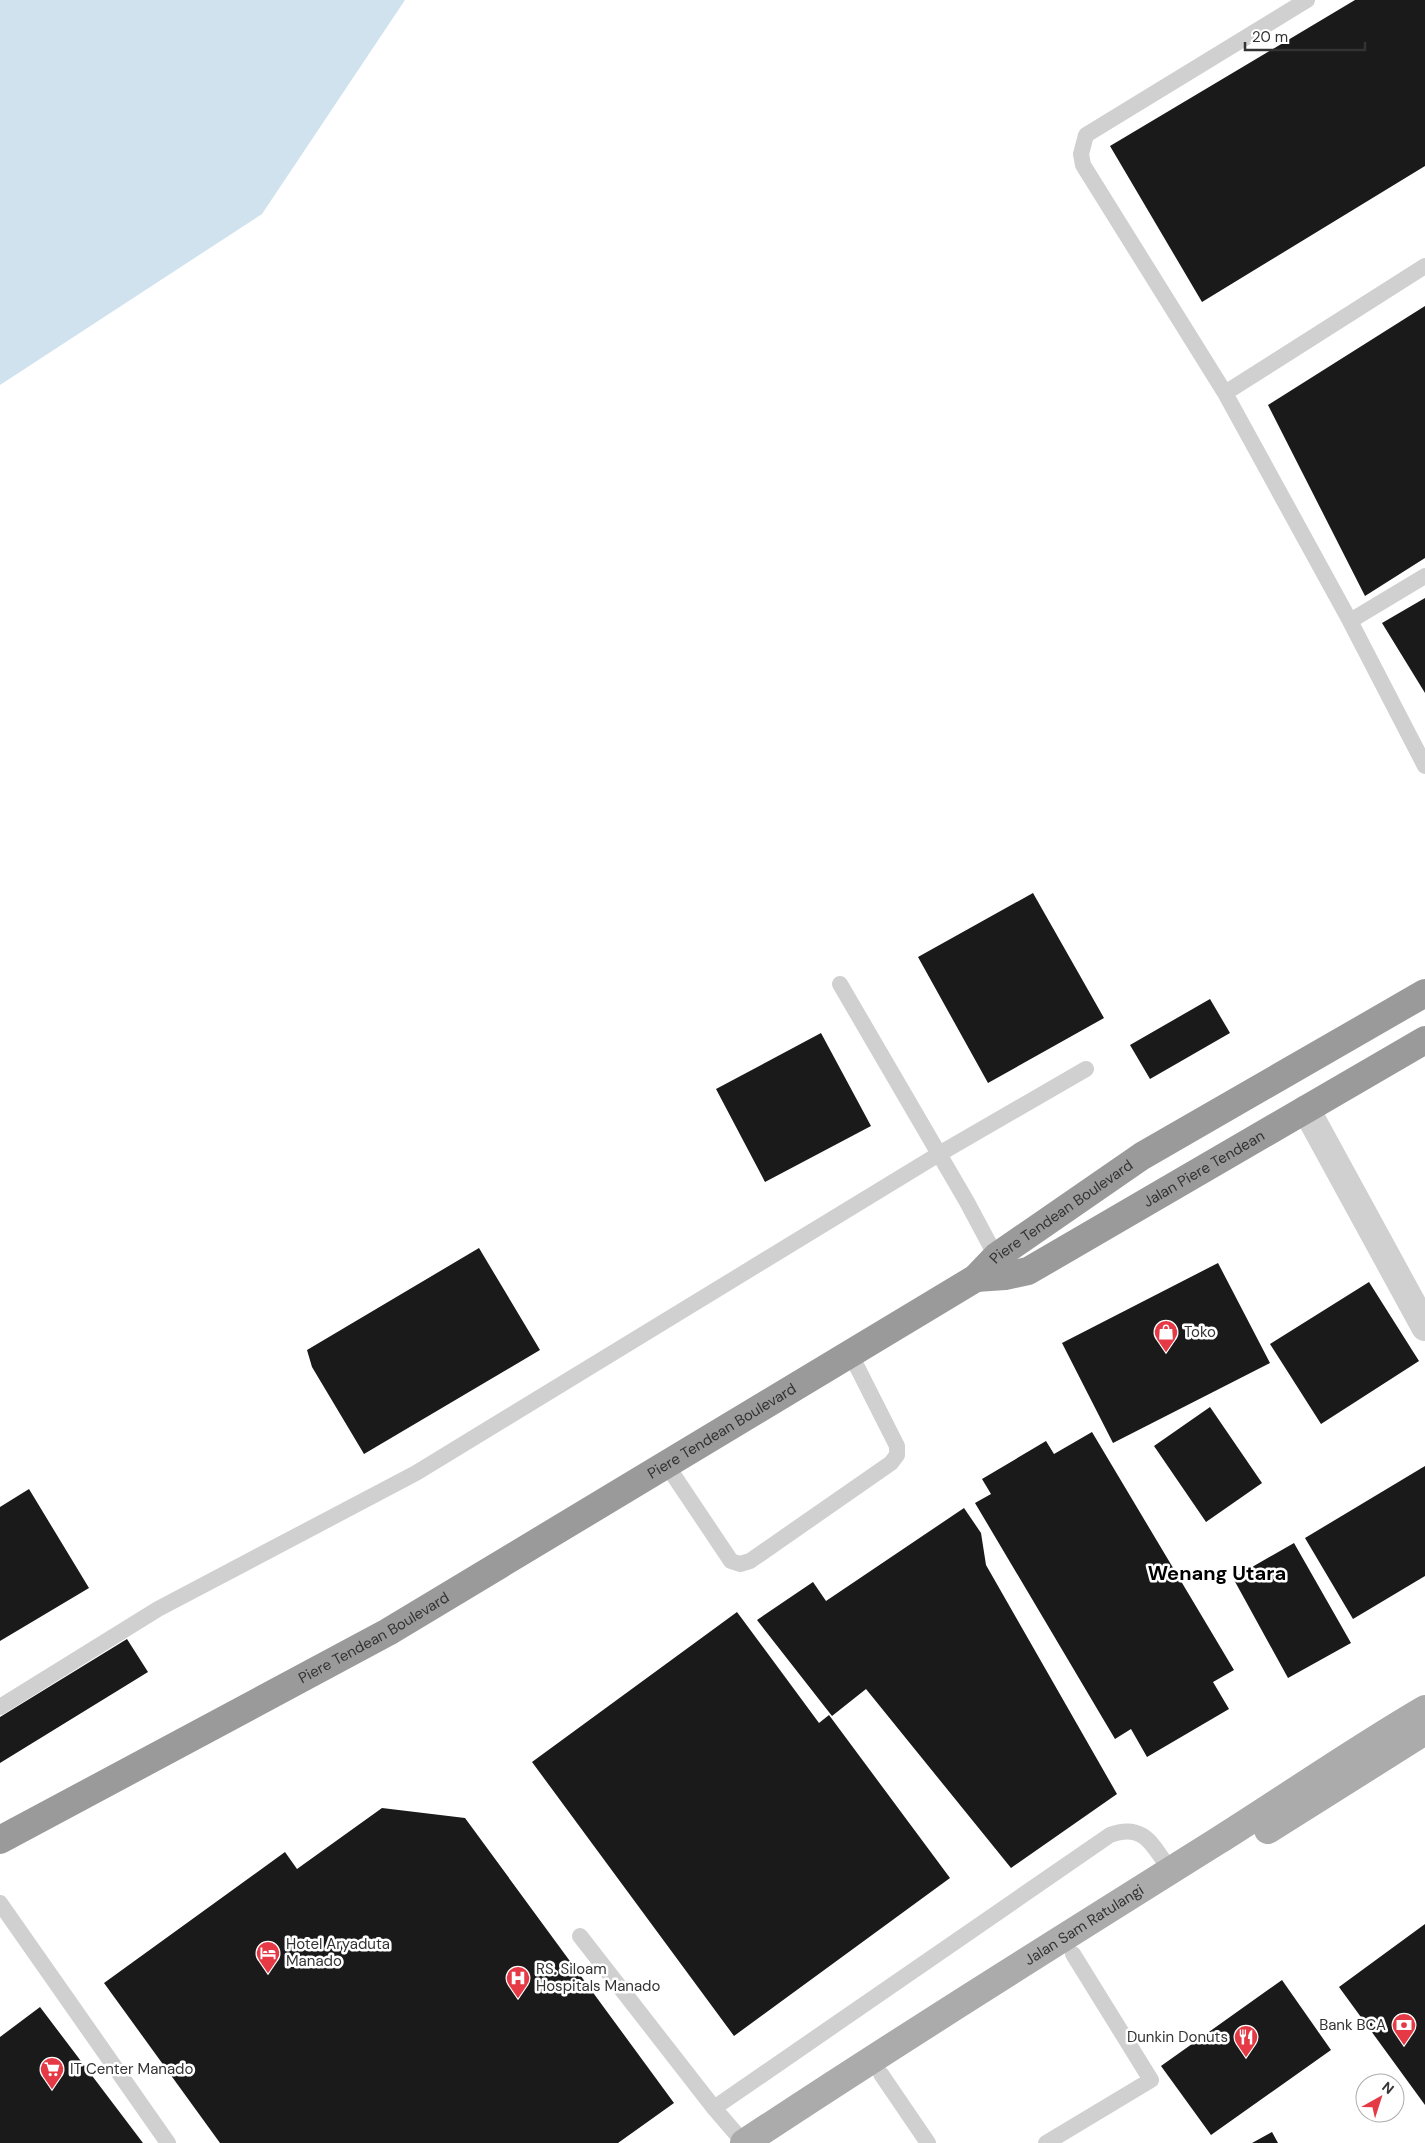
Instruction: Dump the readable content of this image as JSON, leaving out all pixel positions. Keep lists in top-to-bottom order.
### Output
{
  "streets": {
    "highway": ["Jalan Piere Tendean", "Piere Tendean Boulevard"],
    "main road": ["Jalan Sam Ratulangi"]
  },
  "crossings": [
    ["Jalan Piere Tendean", "Piere Tendean Boulevard"]
  ],
  "districts": ["Wenang Utara"],
  "places": {
    "shop": ["Toko"],
    "hotel": ["Hotel Aryaduta Manado"],
    "hospital": ["RS. Siloam Hospitals Manado"],
    "bank": ["Bank BCA"],
    "restaurant": ["Dunkin Donuts"],
    "supermarket": ["IT Center Manado"]
  },
  "scale_bar": "20 m",
  "north": "top right"
}
